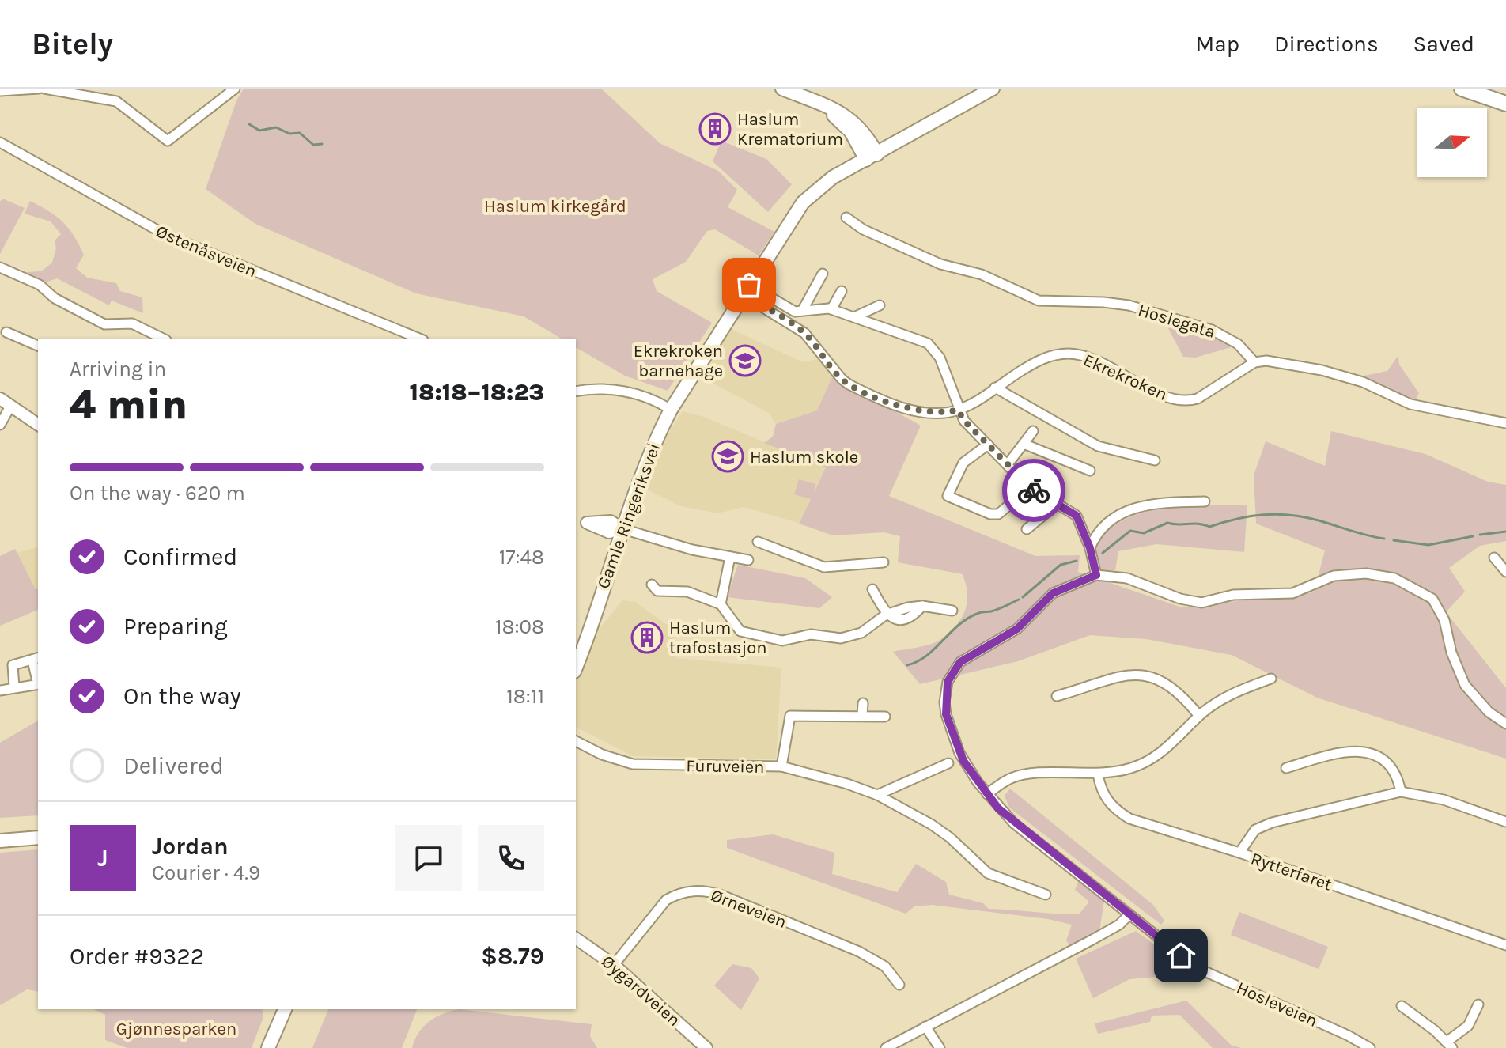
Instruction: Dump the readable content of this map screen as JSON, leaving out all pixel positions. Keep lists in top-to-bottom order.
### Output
{
  "streets": {
    "main road": ["Gamle Ringeriksvei"],
    "street": [
      "Østenåsveien",
      "Hoslegata",
      "Ekrekroken",
      "Furuveien",
      "Rytterfaret",
      "Ørneveien",
      "Øygardveien",
      "Hosleveien"
    ]
  },
  "crossings": [
    ["Hoslegata", "Ekrekroken"],
    ["Ekrekroken", "Gamle Ringeriksvei"],
    ["Ørneveien", "Øygardveien"]
  ],
  "parks": ["Haslum kirkegård", "Gjønnesparken"],
  "places": {
    "building": ["Haslum Krematorium", "Haslum trafostasjon"],
    "school or university": ["Ekrekroken barnehage", "Haslum skole"]
  },
  "north": "right",
  "page": {
    "header": "Bitely",
    "nav": ["Map", "Directions", "Saved"],
    "heading": ["4 min", "Arriving in", "18:18–18:23"],
    "panel": [
      "Jordan",
      "Courier · 4.9",
      "Order #9322",
      "$8.79"
    ],
    "bar": "On the way · 620 m",
    "list": [
      ["Confirmed", "17:48"],
      ["Preparing", "18:08"],
      ["On the way", "18:11"],
      "Delivered"
    ],
    "round": "J"
  }
}
